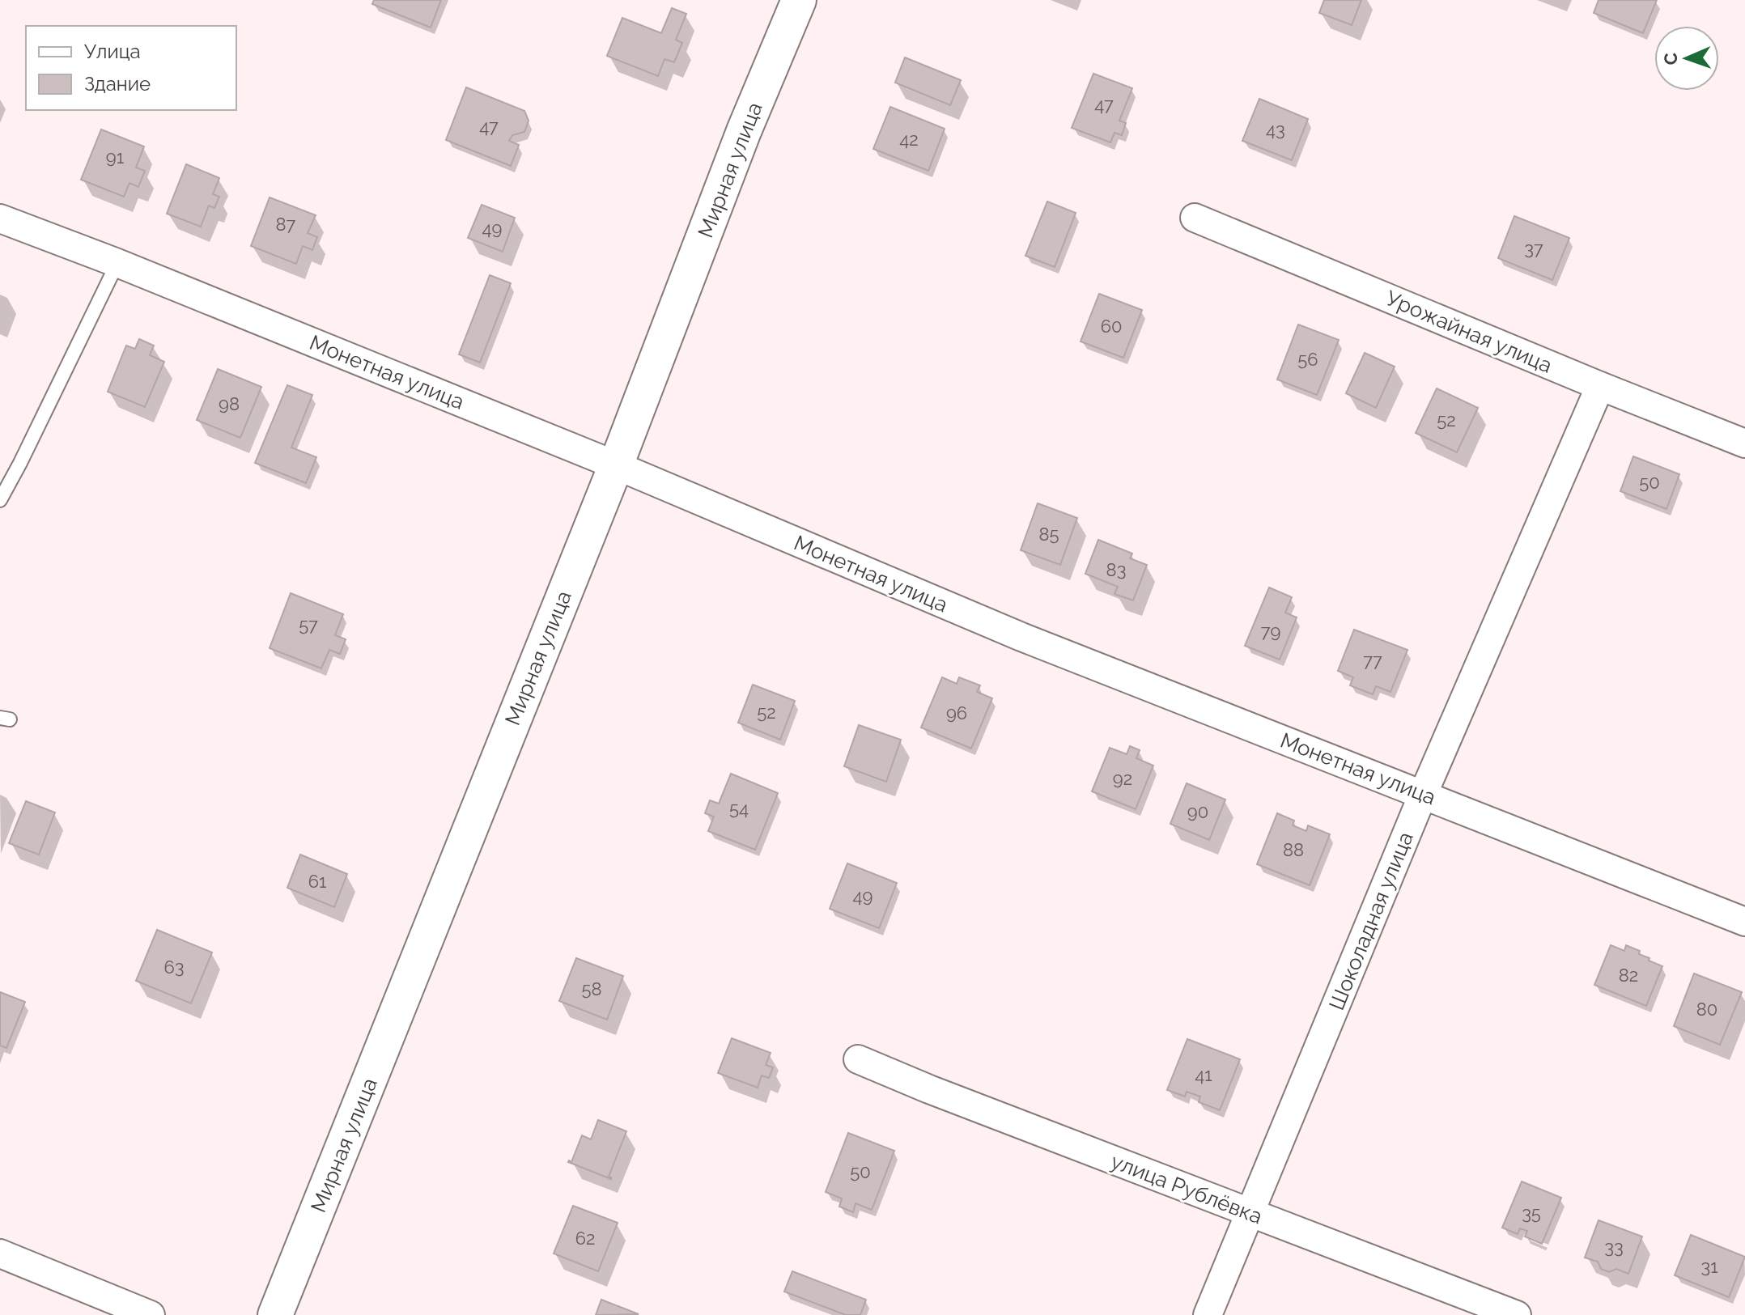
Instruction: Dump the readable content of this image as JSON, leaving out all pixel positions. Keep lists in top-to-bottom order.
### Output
{
  "streets": {
    "street": [
      "Мирная улица",
      "Урожайная улица",
      "Монетная улица",
      "Шоколадная улица",
      "улица Рублёвка"
    ]
  },
  "crossings": [
    ["Мирная улица", "Монетная улица"],
    ["Урожайная улица", "Шоколадная улица"],
    ["Монетная улица", "Шоколадная улица"],
    ["Шоколадная улица", "улица Рублёвка"]
  ],
  "house_numbers": [
    "47",
    "47",
    "43",
    "42",
    "91",
    "87",
    "49",
    "37",
    "60",
    "56",
    "98",
    "52",
    "50",
    "85",
    "83",
    "57",
    "79",
    "77",
    "52",
    "96",
    "92",
    "54",
    "90",
    "88",
    "61",
    "49",
    "63",
    "82",
    "58",
    "80",
    "41",
    "50",
    "35",
    "62",
    "33",
    "31"
  ],
  "legend": ["Улица", "Здание"],
  "north": "left"
}
